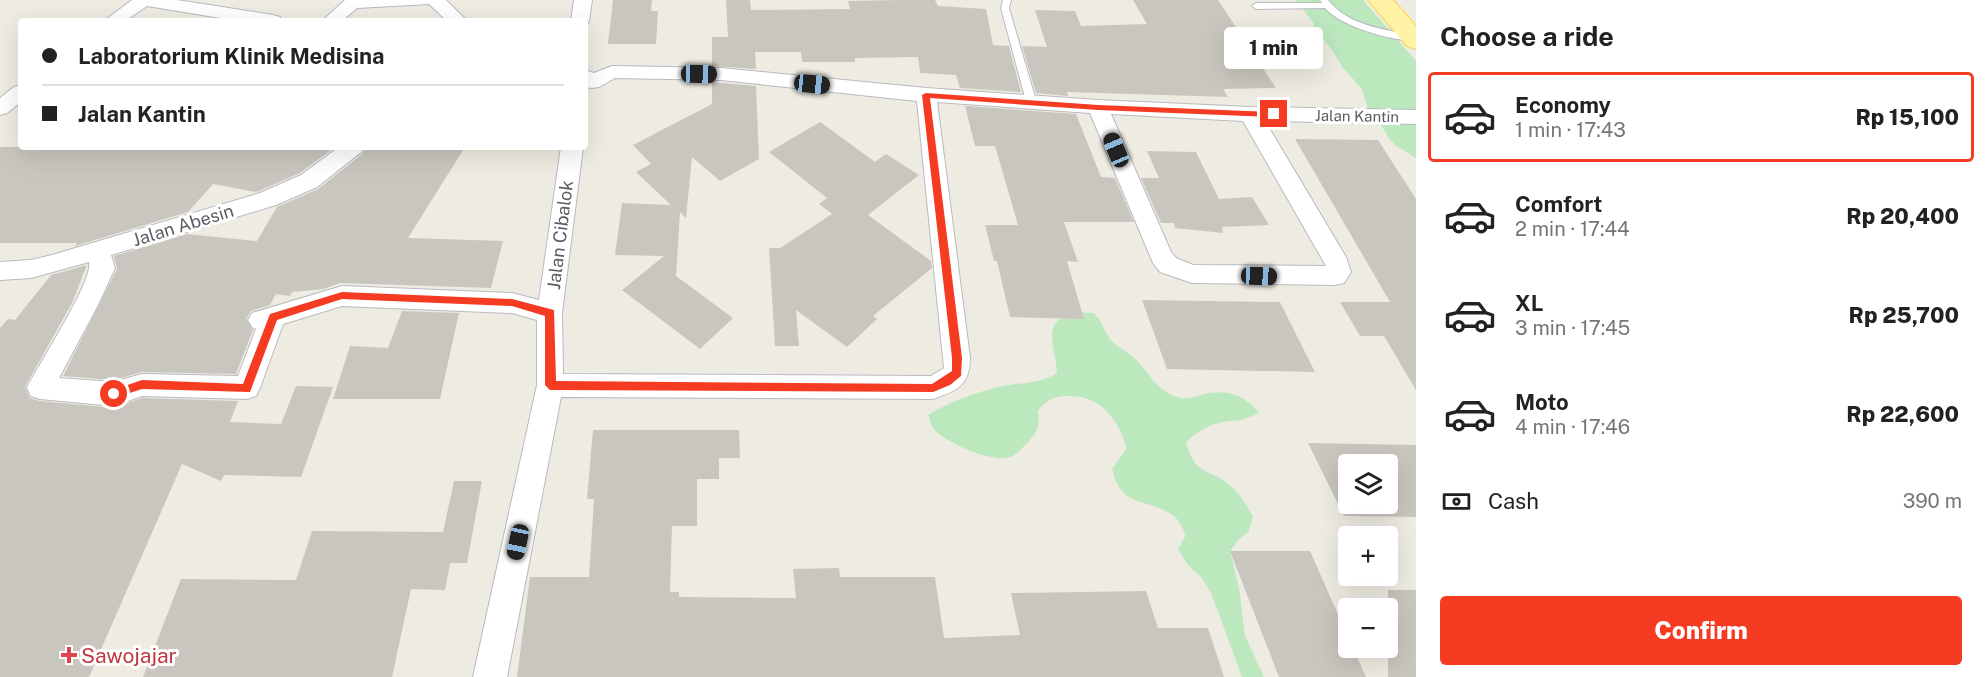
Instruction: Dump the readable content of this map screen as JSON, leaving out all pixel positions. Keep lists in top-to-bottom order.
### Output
{
  "streets": {
    "street": ["Jalan Kantin", "Jalan Abesin", "Jalan Cibalok"]
  },
  "places": {
    "health": ["Sawojajar"]
  },
  "page": {
    "heading": "Choose a ride",
    "banner": ["Laboratorium Klinik Medisina", "Jalan Kantin"],
    "bubble": "1 min",
    "list": [
      {
        "name": "Economy",
        "note": "1 min · 17:43",
        "value": "Rp 15,100"
      },
      {
        "name": "Comfort",
        "note": "2 min · 17:44",
        "value": "Rp 20,400"
      },
      {
        "name": "XL",
        "note": "3 min · 17:45",
        "value": "Rp 25,700"
      },
      {
        "name": "Moto",
        "note": "4 min · 17:46",
        "value": "Rp 22,600"
      }
    ],
    "map_buttons": ["+", "−"],
    "pay": ["Cash", "390 m"],
    "buttons": "Confirm"
  }
}
